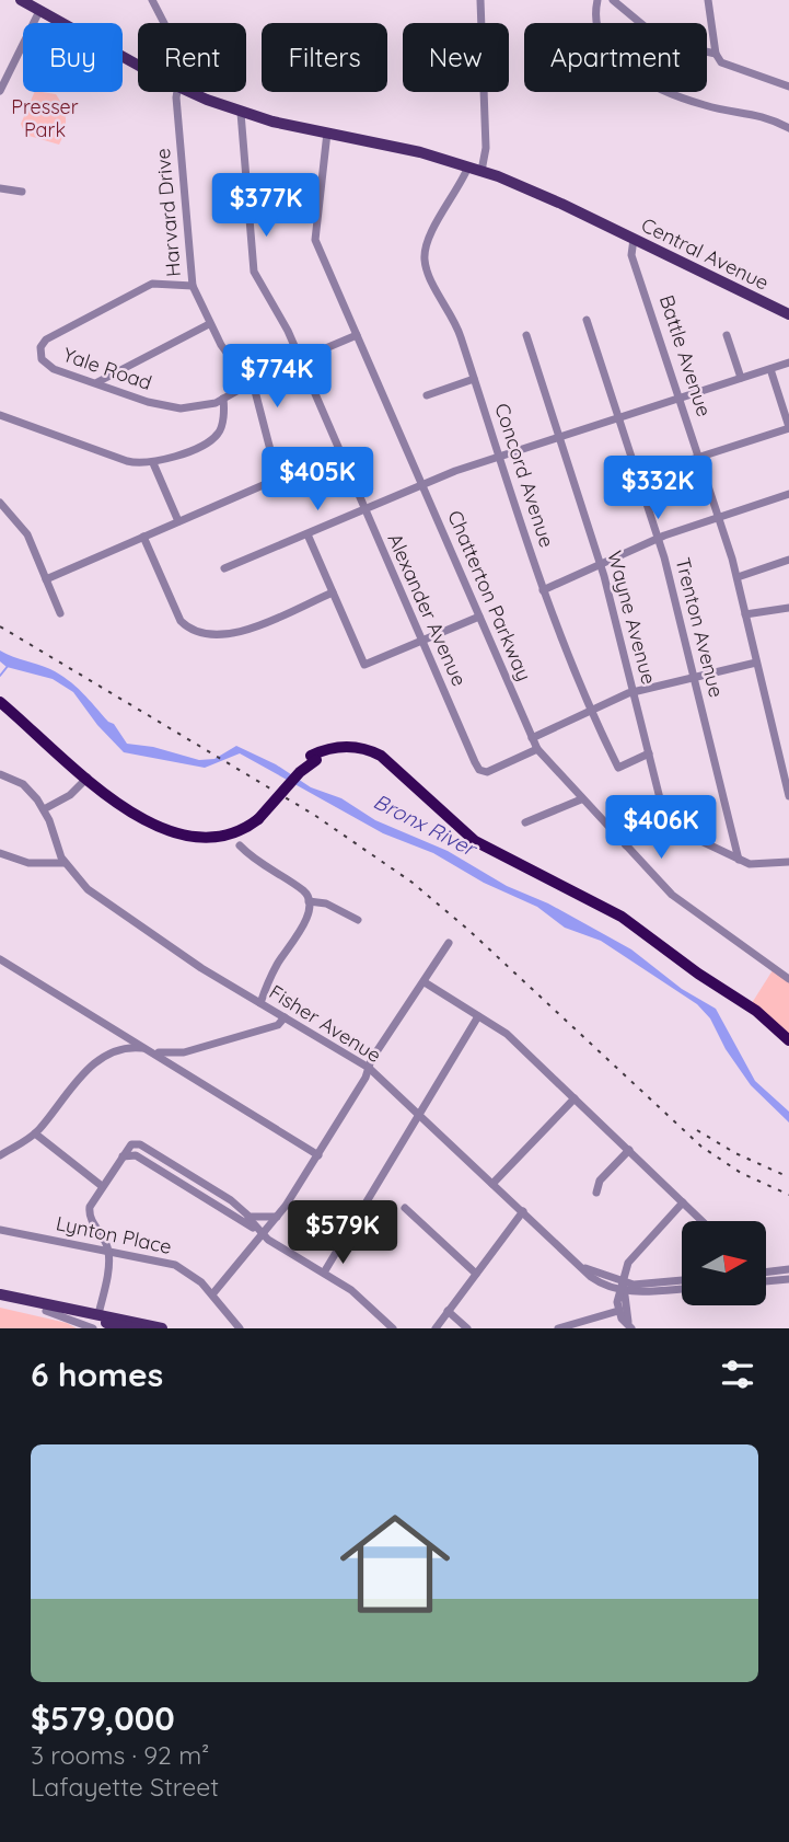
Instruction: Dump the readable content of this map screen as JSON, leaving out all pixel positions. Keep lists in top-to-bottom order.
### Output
{
  "streets": {
    "main road": ["Central Avenue"],
    "street": [
      "Harvard Drive",
      "Battle Avenue",
      "Yale Road",
      "Concord Avenue",
      "Chatterton Parkway",
      "Alexander Avenue",
      "Wayne Avenue",
      "Trenton Avenue",
      "Fisher Avenue",
      "Lynton Place"
    ]
  },
  "crossings": [
    ["Harvard Drive", "Yale Road"],
    ["Central Avenue", "Battle Avenue"],
    ["Central Avenue", "Concord Avenue"],
    ["Central Avenue", "Chatterton Parkway"],
    ["Central Avenue", "Alexander Avenue"],
    ["Yale Road", "Chatterton Parkway"],
    ["Yale Road", "Alexander Avenue"],
    ["Concord Avenue", "Wayne Avenue"],
    ["Chatterton Parkway", "Alexander Avenue"]
  ],
  "water": ["Bronx River"],
  "parks": ["Presser Park"],
  "north": "right",
  "page": {
    "chip": [
      "Buy",
      "Rent",
      "Filters",
      "New",
      "Apartment"
    ],
    "price": [
      "$377K",
      "$774K",
      "$405K",
      "$332K",
      "$406K",
      "$579K"
    ],
    "heading": "6 homes",
    "list": [
      {
        "name": "$579,000",
        "note": "3 rooms · 92 m² · Lafayette Street"
      }
    ]
  }
}
